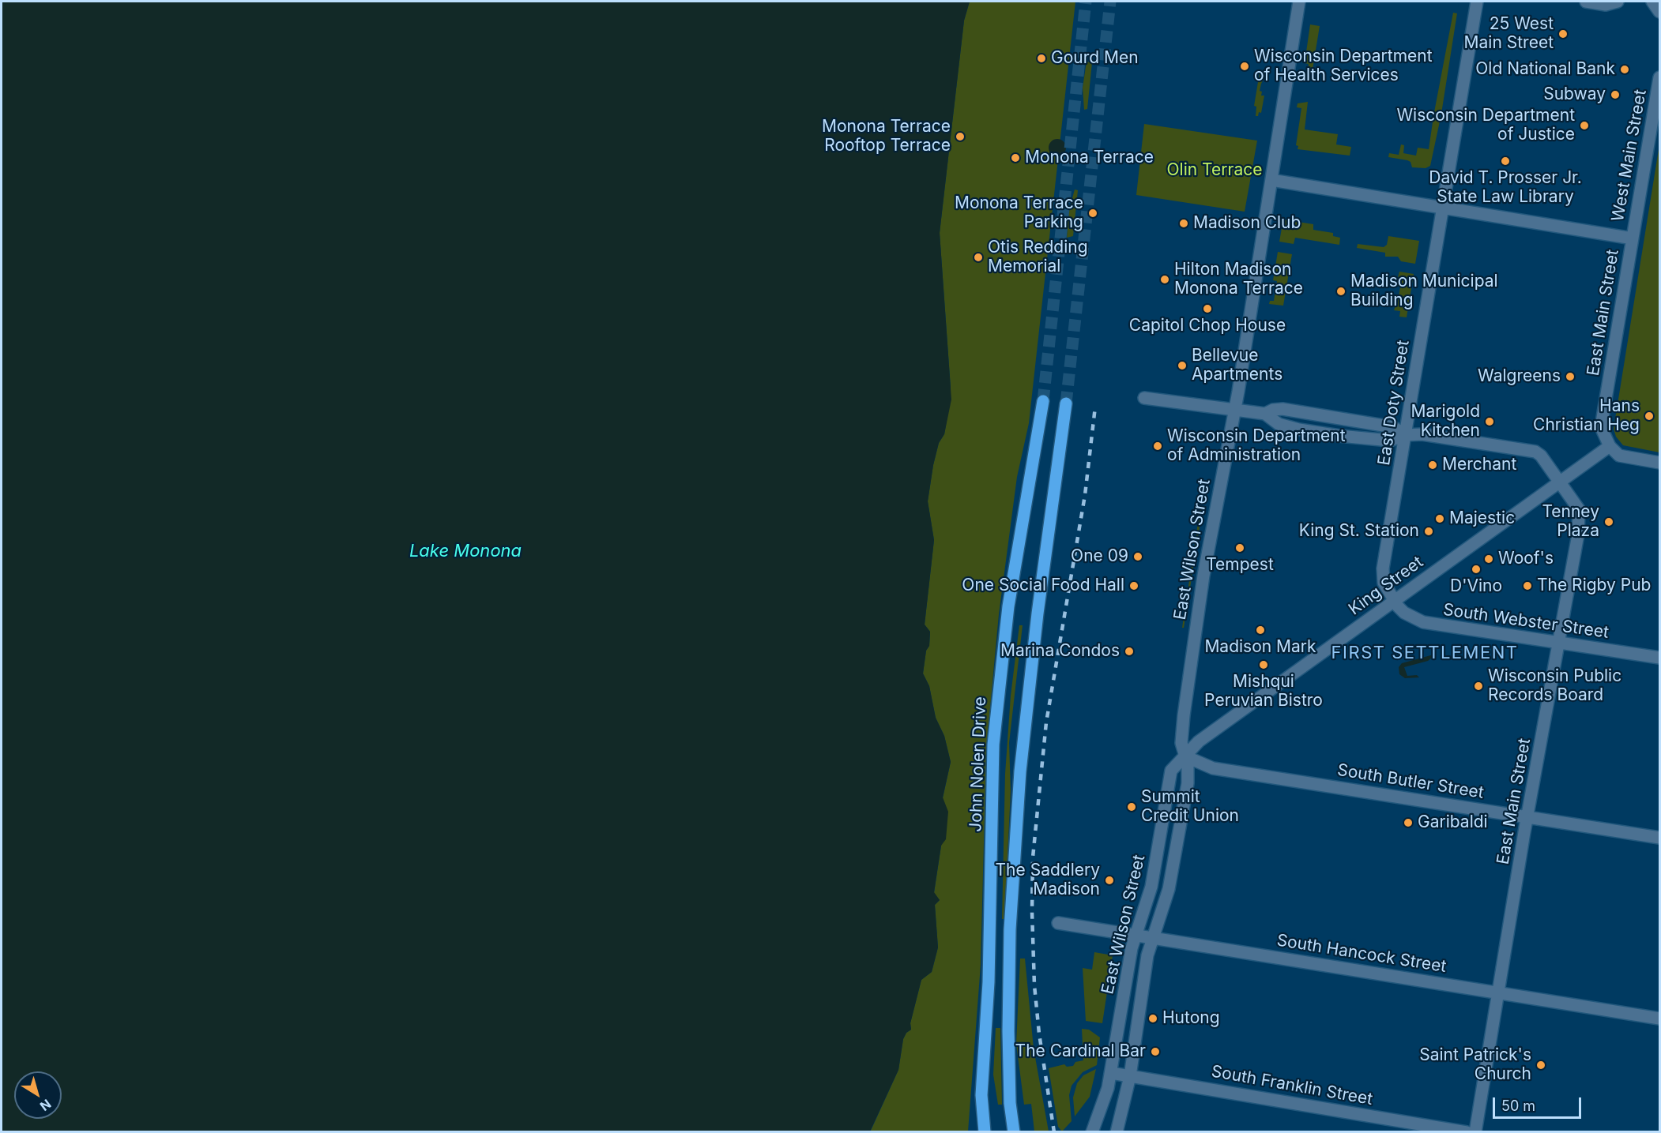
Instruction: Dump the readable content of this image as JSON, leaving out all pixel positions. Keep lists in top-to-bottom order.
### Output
{
  "streets": {
    "main road": ["John Nolen Drive"],
    "street": [
      "West Main Street",
      "East Main Street",
      "East Doty Street",
      "East Wilson Street",
      "King Street",
      "South Webster Street",
      "South Butler Street",
      "South Hancock Street",
      "South Franklin Street"
    ]
  },
  "crossings": [
    ["West Main Street", "East Main Street"],
    ["East Main Street", "East Doty Street"],
    ["East Main Street", "King Street"],
    ["East Main Street", "South Webster Street"],
    ["East Main Street", "South Butler Street"],
    ["East Main Street", "South Hancock Street"],
    ["East Doty Street", "King Street"],
    ["East Doty Street", "South Webster Street"],
    ["East Wilson Street", "King Street"],
    ["East Wilson Street", "South Butler Street"],
    ["East Wilson Street", "South Hancock Street"],
    ["East Wilson Street", "South Franklin Street"],
    ["King Street", "South Webster Street"],
    ["King Street", "South Butler Street"]
  ],
  "districts": ["FIRST SETTLEMENT"],
  "water": ["Lake Monona"],
  "parks": ["Olin Terrace"],
  "places": [
    "25 West Main Street",
    "Gourd Men",
    "Wisconsin Department of Health Services",
    "Old National Bank",
    "Subway",
    "Wisconsin Department of Justice",
    "Monona Terrace Rooftop Terrace",
    "Monona Terrace",
    "David T. Prosser Jr. State Law Library",
    "Monona Terrace Parking",
    "Madison Club",
    "Otis Redding Memorial",
    "Hilton Madison Monona Terrace",
    "Madison Municipal Building",
    "Capitol Chop House",
    "Bellevue Apartments",
    "Walgreens",
    "Hans Christian Heg",
    "Marigold Kitchen",
    "Wisconsin Department of Administration",
    "Merchant",
    "Majestic",
    "Tenney Plaza",
    "King St. Station",
    "Tempest",
    "One 09",
    "Woof's",
    "D'Vino",
    "One Social Food Hall",
    "The Rigby Pub",
    "Madison Mark",
    "Marina Condos",
    "Mishqui Peruvian Bistro",
    "Wisconsin Public Records Board",
    "Summit Credit Union",
    "Garibaldi",
    "The Saddlery Madison",
    "Hutong",
    "The Cardinal Bar",
    "Saint Patrick's Church"
  ],
  "scale_bar": "50 m",
  "north": "bottom right"
}
